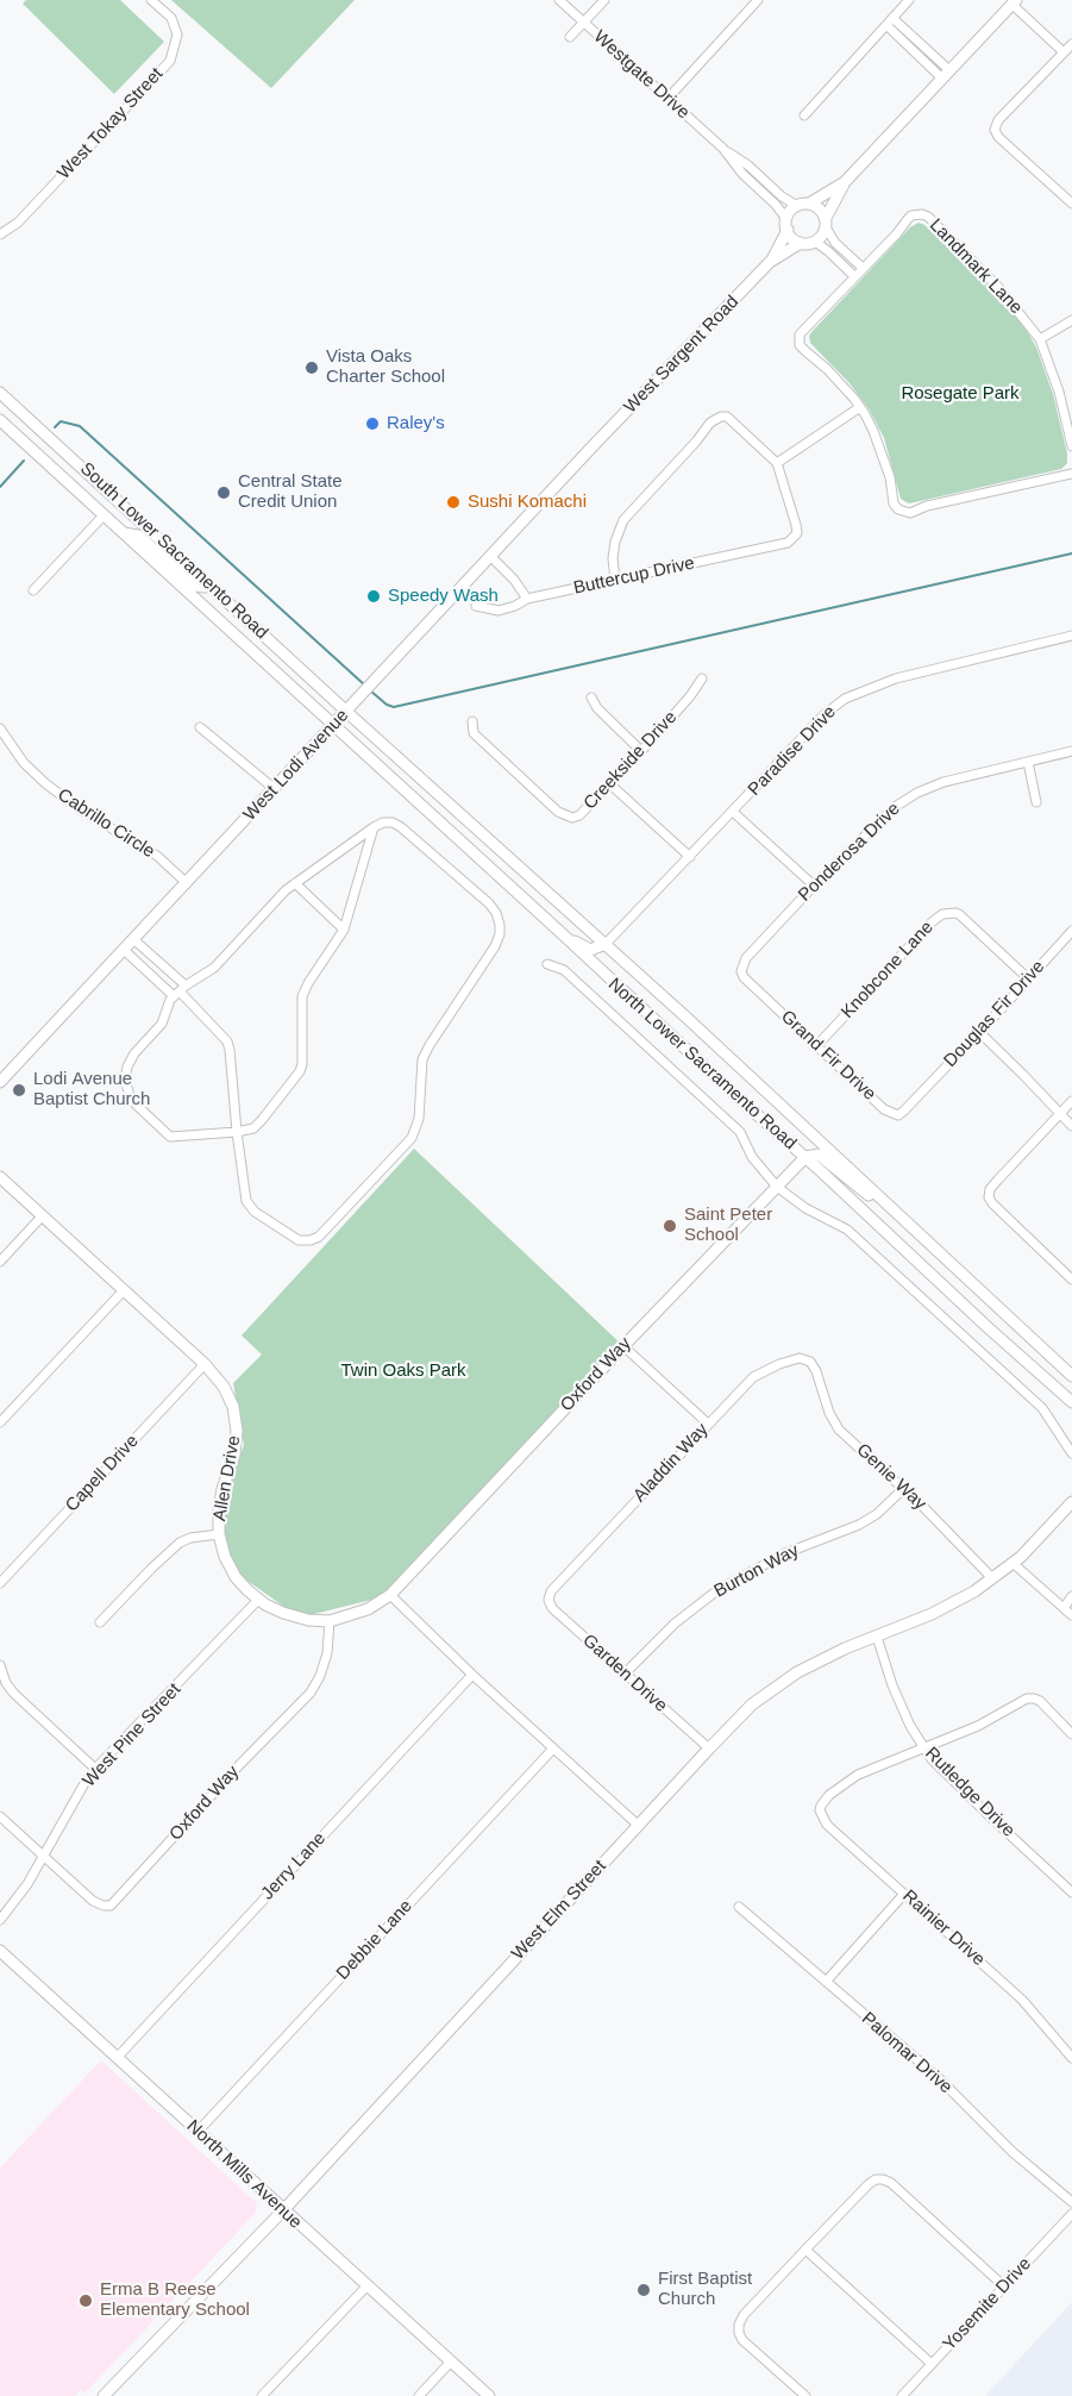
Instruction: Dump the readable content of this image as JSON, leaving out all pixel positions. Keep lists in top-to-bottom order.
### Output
{
  "streets": {
    "street": [
      "Westgate Drive",
      "West Tokay Street",
      "Landmark Lane",
      "West Sargent Road",
      "South Lower Sacramento Road",
      "Buttercup Drive",
      "Paradise Drive",
      "Creekside Drive",
      "West Lodi Avenue",
      "Cabrillo Circle",
      "Ponderosa Drive",
      "Knobcone Lane",
      "Douglas Fir Drive",
      "Grand Fir Drive",
      "North Lower Sacramento Road",
      "Oxford Way",
      "Aladdin Way",
      "Capell Drive",
      "Genie Way",
      "Allen Drive",
      "Burton Way",
      "Garden Drive",
      "West Pine Street",
      "Rutledge Drive",
      "Jerry Lane",
      "West Elm Street",
      "Rainier Drive",
      "Debbie Lane",
      "Palomar Drive",
      "North Mills Avenue",
      "Yosemite Drive"
    ]
  },
  "crossings": [
    ["Westgate Drive", "West Sargent Road"],
    ["West Sargent Road", "West Lodi Avenue"],
    ["South Lower Sacramento Road", "West Lodi Avenue"],
    ["South Lower Sacramento Road", "North Lower Sacramento Road"],
    ["Paradise Drive", "North Lower Sacramento Road"],
    ["West Lodi Avenue", "Cabrillo Circle"],
    ["West Lodi Avenue", "North Lower Sacramento Road"],
    ["Ponderosa Drive", "Grand Fir Drive"],
    ["Knobcone Lane", "Douglas Fir Drive"],
    ["Knobcone Lane", "Grand Fir Drive"],
    ["Douglas Fir Drive", "Grand Fir Drive"],
    ["North Lower Sacramento Road", "Oxford Way"],
    ["Oxford Way", "Allen Drive"],
    ["Oxford Way", "West Pine Street"],
    ["Aladdin Way", "Genie Way"],
    ["Aladdin Way", "Garden Drive"],
    ["Capell Drive", "Allen Drive"],
    ["Genie Way", "Burton Way"],
    ["Genie Way", "West Elm Street"],
    ["Allen Drive", "West Pine Street"],
    ["Burton Way", "Garden Drive"],
    ["Garden Drive", "West Elm Street"],
    ["Rutledge Drive", "West Elm Street"],
    ["Rutledge Drive", "Rainier Drive"],
    ["Jerry Lane", "North Mills Avenue"],
    ["West Elm Street", "North Mills Avenue"],
    ["Debbie Lane", "North Mills Avenue"]
  ],
  "parks": ["Rosegate Park", "Twin Oaks Park"],
  "places": [
    "Vista Oaks Charter School",
    "Raley's",
    "Central State Credit Union",
    "Sushi Komachi",
    "Speedy Wash",
    "Lodi Avenue Baptist Church",
    "Saint Peter School",
    "First Baptist Church",
    "Erma B Reese Elementary School"
  ]
}
